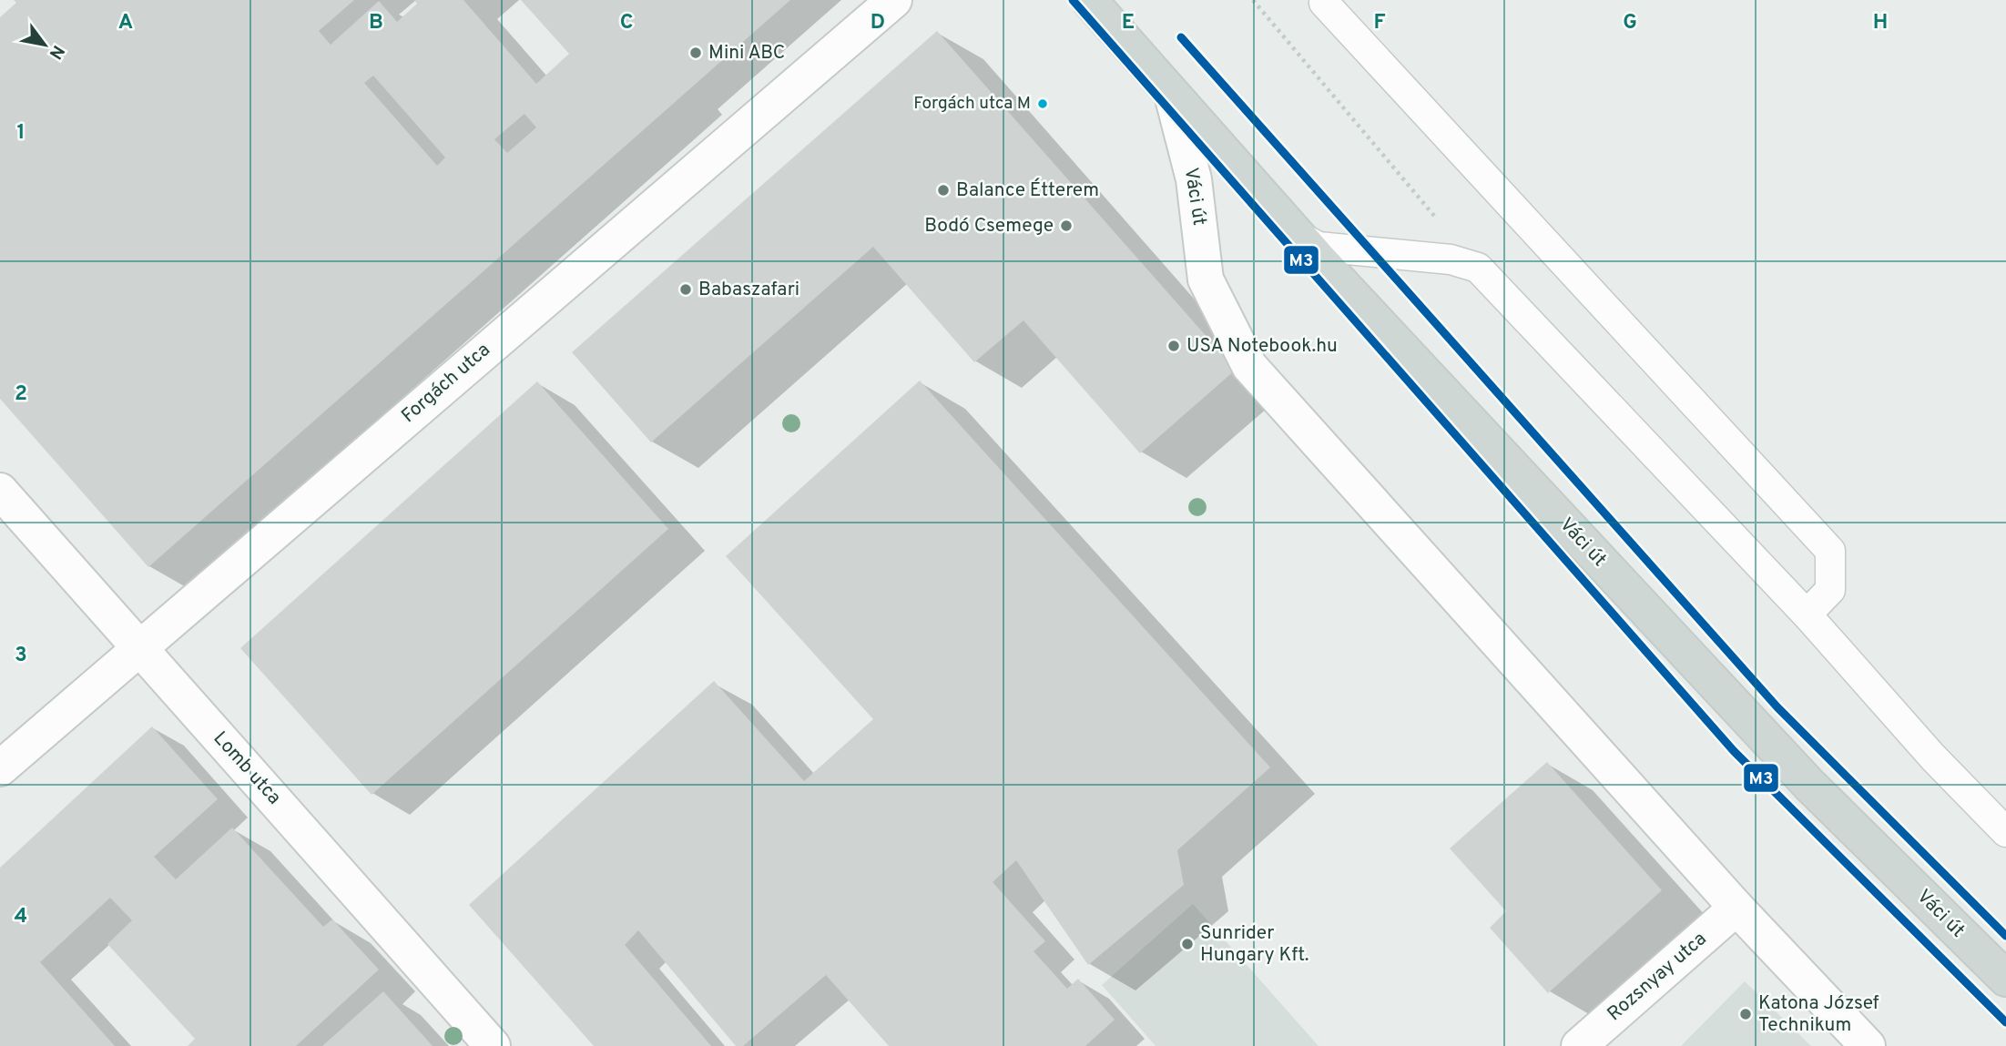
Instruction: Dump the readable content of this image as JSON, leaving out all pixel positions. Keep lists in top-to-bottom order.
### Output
{
  "streets": {
    "main road": ["Váci út"],
    "street": ["Forgách utca", "Lomb utca", "Rozsnyay utca"]
  },
  "crossings": [
    ["Váci út", "Rozsnyay utca"],
    ["Forgách utca", "Lomb utca"]
  ],
  "places": [
    "Mini ABC",
    "Forgách utca M",
    "Balance Étterem",
    "Bodó Csemege",
    "Babaszafari",
    "USA Notebook.hu",
    "Sunrider Hungary Kft.",
    "Katona József Technikum"
  ],
  "lines": ["transit line M3"],
  "north": "bottom right",
  "grid": {
    "columns": [
      "A",
      "B",
      "C",
      "D",
      "E",
      "F",
      "G",
      "H"
    ],
    "rows": [
      "1",
      "2",
      "3",
      "4"
    ]
  }
}
